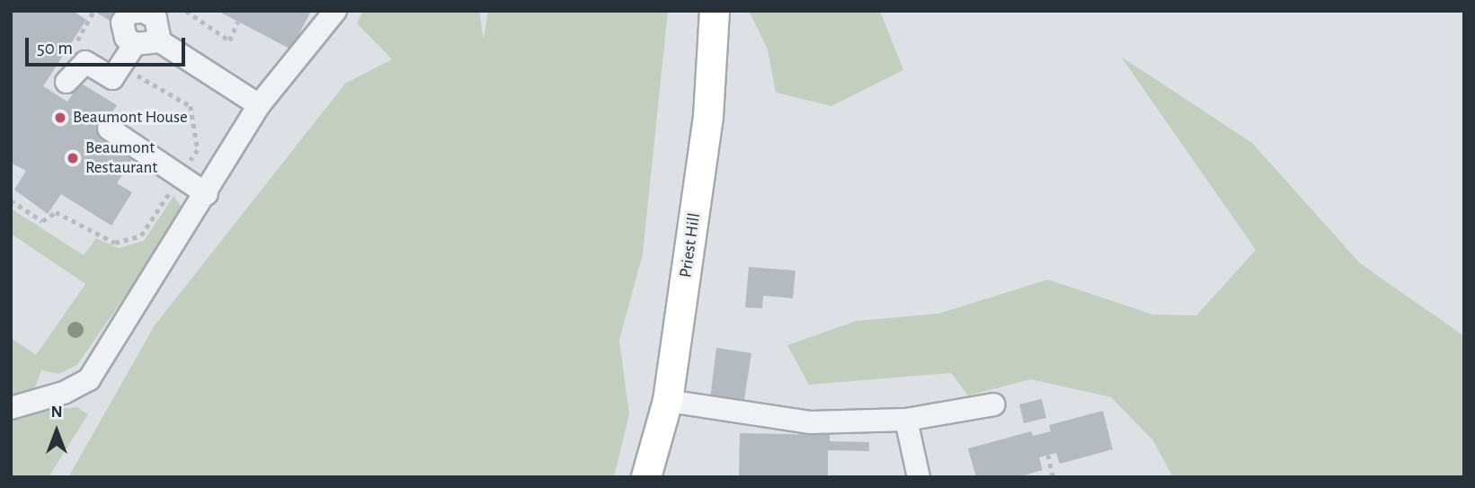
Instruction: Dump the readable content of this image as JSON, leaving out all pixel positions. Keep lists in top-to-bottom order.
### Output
{
  "streets": {
    "main road": ["Priest Hill"]
  },
  "places": ["Beaumont House", "Beaumont Restaurant"],
  "scale_bar": "50 m",
  "north": "top"
}
